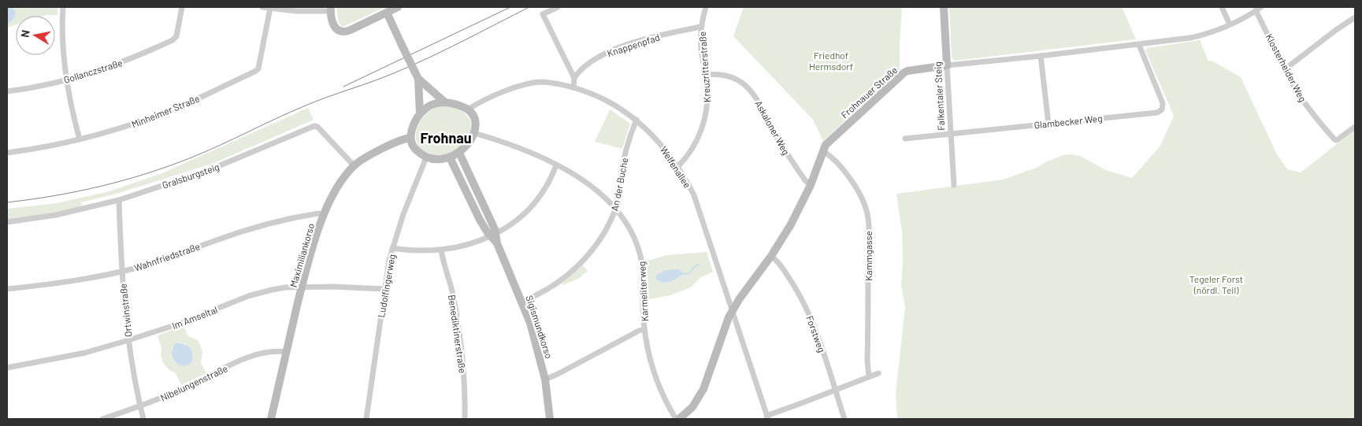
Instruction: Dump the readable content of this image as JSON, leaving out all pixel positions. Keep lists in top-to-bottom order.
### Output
{
  "streets": {
    "street": [
      "Knappenpfad",
      "Kreuzritterstraße",
      "Klosterheider Weg",
      "Gollanczstraße",
      "Frohnauer Straße",
      "Falkentaler Steig",
      "Minheimer Straße",
      "Glambecker Weg",
      "Askaloner Weg",
      "Welfenallee",
      "Gralsburgsteig",
      "An der Buche",
      "Maximiliankorso",
      "Kammgasse",
      "Wahnfriedstraße",
      "Ludolfingerweg",
      "Karmeliterweg",
      "Ortwinstraße",
      "Im Amseltal",
      "Sigismundkorso",
      "Benediktinerstraße",
      "Forstweg",
      "Nibelungenstraße"
    ]
  },
  "crossings": [
    ["Knappenpfad", "Kreuzritterstraße"],
    ["Kreuzritterstraße", "Askaloner Weg"],
    ["Kreuzritterstraße", "Welfenallee"],
    ["Klosterheider Weg", "Frohnauer Straße"],
    ["Frohnauer Straße", "Falkentaler Steig"],
    ["Frohnauer Straße", "Glambecker Weg"],
    ["Frohnauer Straße", "Askaloner Weg"],
    ["Frohnauer Straße", "Welfenallee"],
    ["Frohnauer Straße", "Kammgasse"],
    ["Frohnauer Straße", "Karmeliterweg"],
    ["Frohnauer Straße", "Forstweg"],
    ["Falkentaler Steig", "Glambecker Weg"],
    ["Welfenallee", "An der Buche"],
    ["Welfenallee", "Maximiliankorso"],
    ["Welfenallee", "Ludolfingerweg"],
    ["Welfenallee", "Karmeliterweg"],
    ["Welfenallee", "Sigismundkorso"],
    ["Gralsburgsteig", "Maximiliankorso"],
    ["Gralsburgsteig", "Ortwinstraße"],
    ["An der Buche", "Karmeliterweg"],
    ["An der Buche", "Sigismundkorso"],
    ["Maximiliankorso", "Wahnfriedstraße"],
    ["Maximiliankorso", "Ludolfingerweg"],
    ["Maximiliankorso", "Karmeliterweg"],
    ["Maximiliankorso", "Im Amseltal"],
    ["Maximiliankorso", "Sigismundkorso"],
    ["Maximiliankorso", "Nibelungenstraße"],
    ["Wahnfriedstraße", "Ortwinstraße"],
    ["Ludolfingerweg", "Karmeliterweg"],
    ["Ludolfingerweg", "Im Amseltal"],
    ["Ludolfingerweg", "Sigismundkorso"],
    ["Karmeliterweg", "Sigismundkorso"],
    ["Ortwinstraße", "Im Amseltal"],
    ["Ortwinstraße", "Nibelungenstraße"]
  ],
  "districts": ["Frohnau"],
  "parks": ["Friedhof Hermsdorf", "Tegeler Forst (nördl. Teil)"],
  "north": "left"
}
